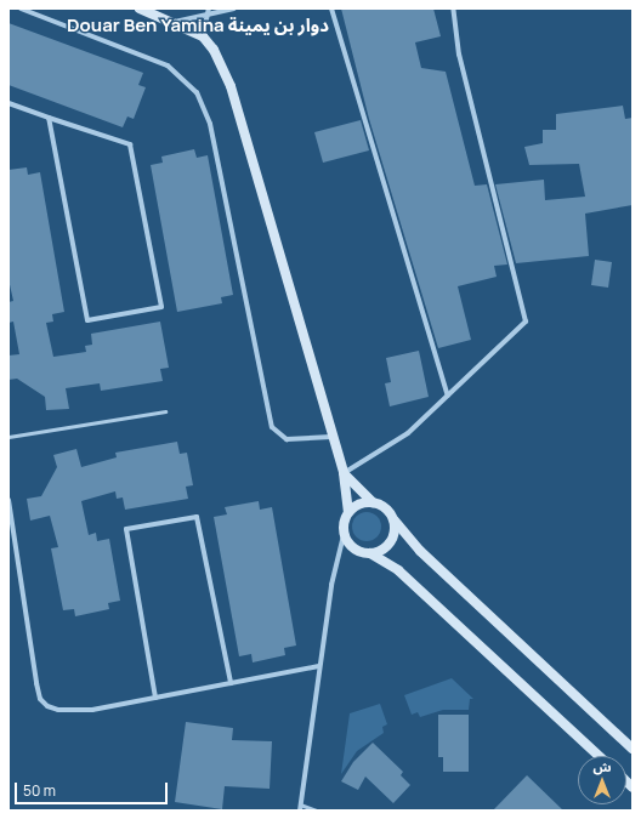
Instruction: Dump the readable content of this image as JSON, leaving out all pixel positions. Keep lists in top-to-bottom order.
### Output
{
  "districts": ["Douar Ben Yamina دوار بن يمينة"],
  "scale_bar": "50 m",
  "north": "top"
}
